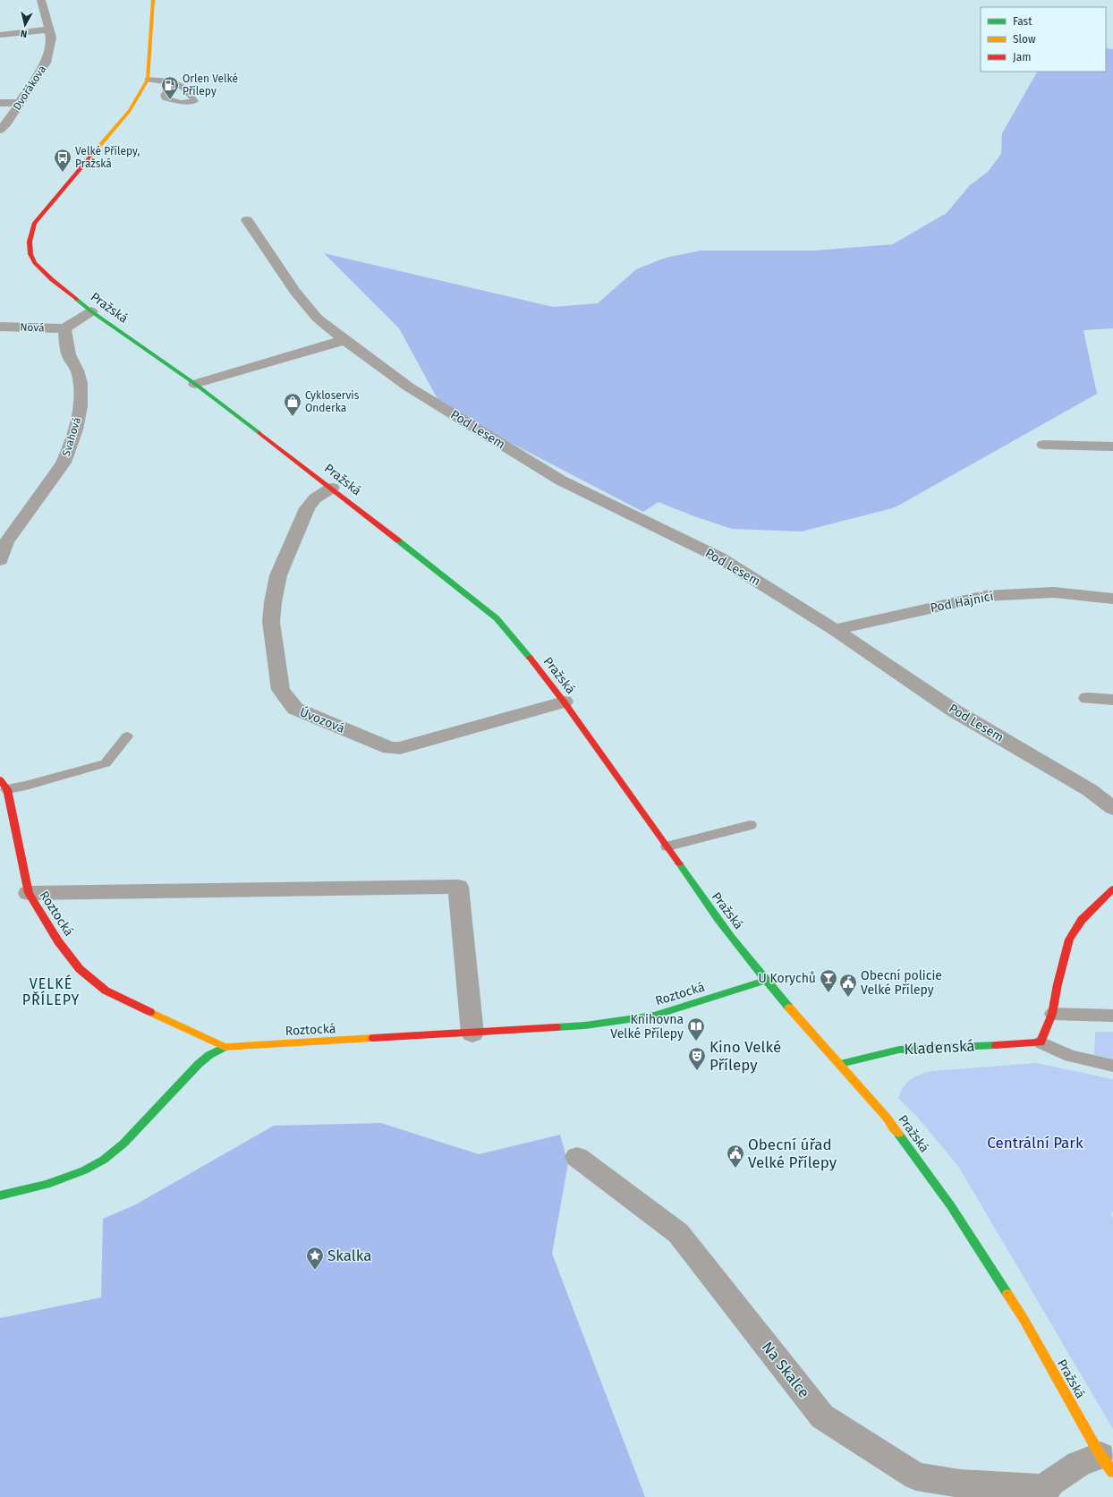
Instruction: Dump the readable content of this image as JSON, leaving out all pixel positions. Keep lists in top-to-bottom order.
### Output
{
  "streets": {
    "main road": ["Pražská", "Roztocká", "Kladenská"],
    "street": [
      "Dvořákova",
      "Nová",
      "Pod Lesem",
      "Svahová",
      "Pod Hajnicí",
      "Úvozová",
      "Na Skalce"
    ]
  },
  "crossings": [
    ["Pražská", "Úvozová"],
    ["Pražská", "Roztocká"],
    ["Pražská", "Kladenská"],
    ["Nová", "Svahová"],
    ["Pod Lesem", "Pod Hajnicí"]
  ],
  "districts": ["VELKÉ PŘÍLEPY"],
  "parks": ["Centrální Park"],
  "places": {
    "fuel station": ["Orlen Velké Přílepy"],
    "bus stop": ["Velké Přílepy, Pražská"],
    "shop": ["Cykloservis Onderka"],
    "bar": ["U Korychů"],
    "public building": ["Obecní policie Velké Přílepy", "Obecní úřad Velké Přílepy"],
    "library": ["Knihovna Velké Přílepy"],
    "theatre": ["Kino Velké Přílepy"],
    "place": ["Skalka"]
  },
  "legend": ["Fast", "Slow", "Jam"],
  "north": "bottom"
}
